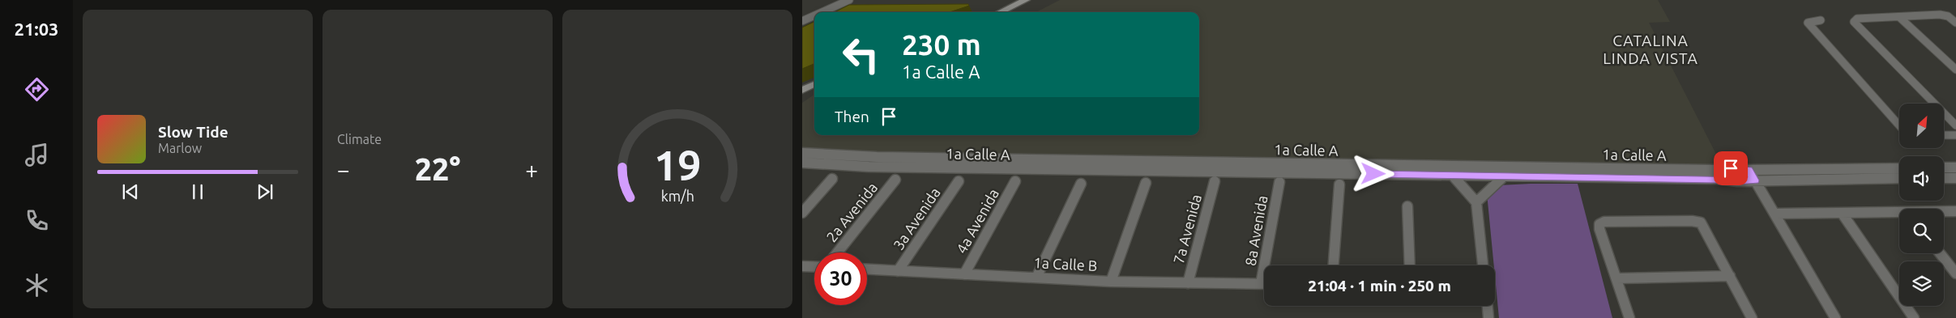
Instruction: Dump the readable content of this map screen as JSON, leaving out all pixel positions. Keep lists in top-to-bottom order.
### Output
{
  "streets": {
    "street": [
      "1a Calle A",
      "2a Avenida",
      "3a Avenida",
      "4a Avenida",
      "7a Avenida",
      "8a Avenida",
      "1a Calle B"
    ]
  },
  "crossings": [
    ["3a Avenida", "1a Calle B"],
    ["4a Avenida", "1a Calle B"],
    ["7a Avenida", "1a Calle B"]
  ],
  "districts": ["CATALINA LINDA VISTA"],
  "north": "top right",
  "page": {
    "tabs": "21:03",
    "tile": "Climate",
    "turn": ["230 m", "1a Calle A"],
    "then": "Then",
    "song": ["Slow Tide", "Marlow"],
    "heat": ["−", "22°", "+"],
    "limit": "30",
    "trip": "21:04 · 1 min · 250 m",
    "gauge": ["19", "km/h"]
  }
}
